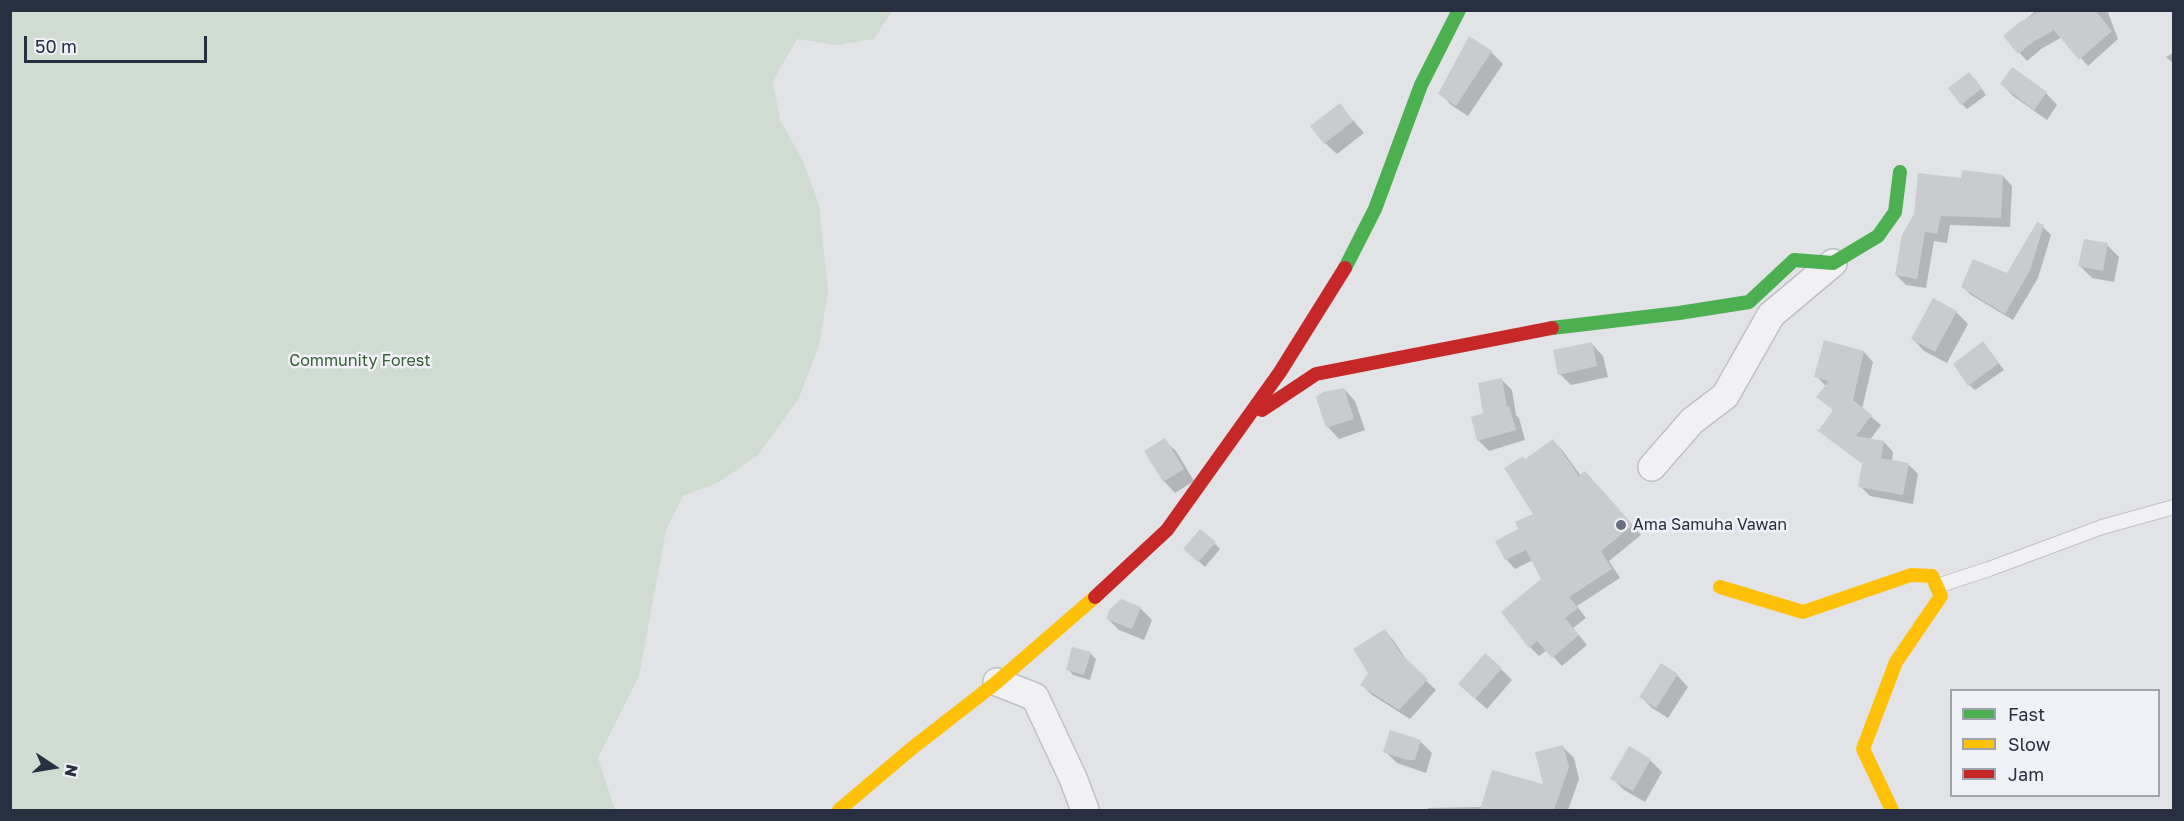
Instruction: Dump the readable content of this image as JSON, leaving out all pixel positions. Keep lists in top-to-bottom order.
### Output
{
  "parks": ["Community Forest"],
  "places": ["Ama Samuha Vawan"],
  "legend": ["Fast", "Slow", "Jam"],
  "scale_bar": "50 m",
  "north": "right"
}
